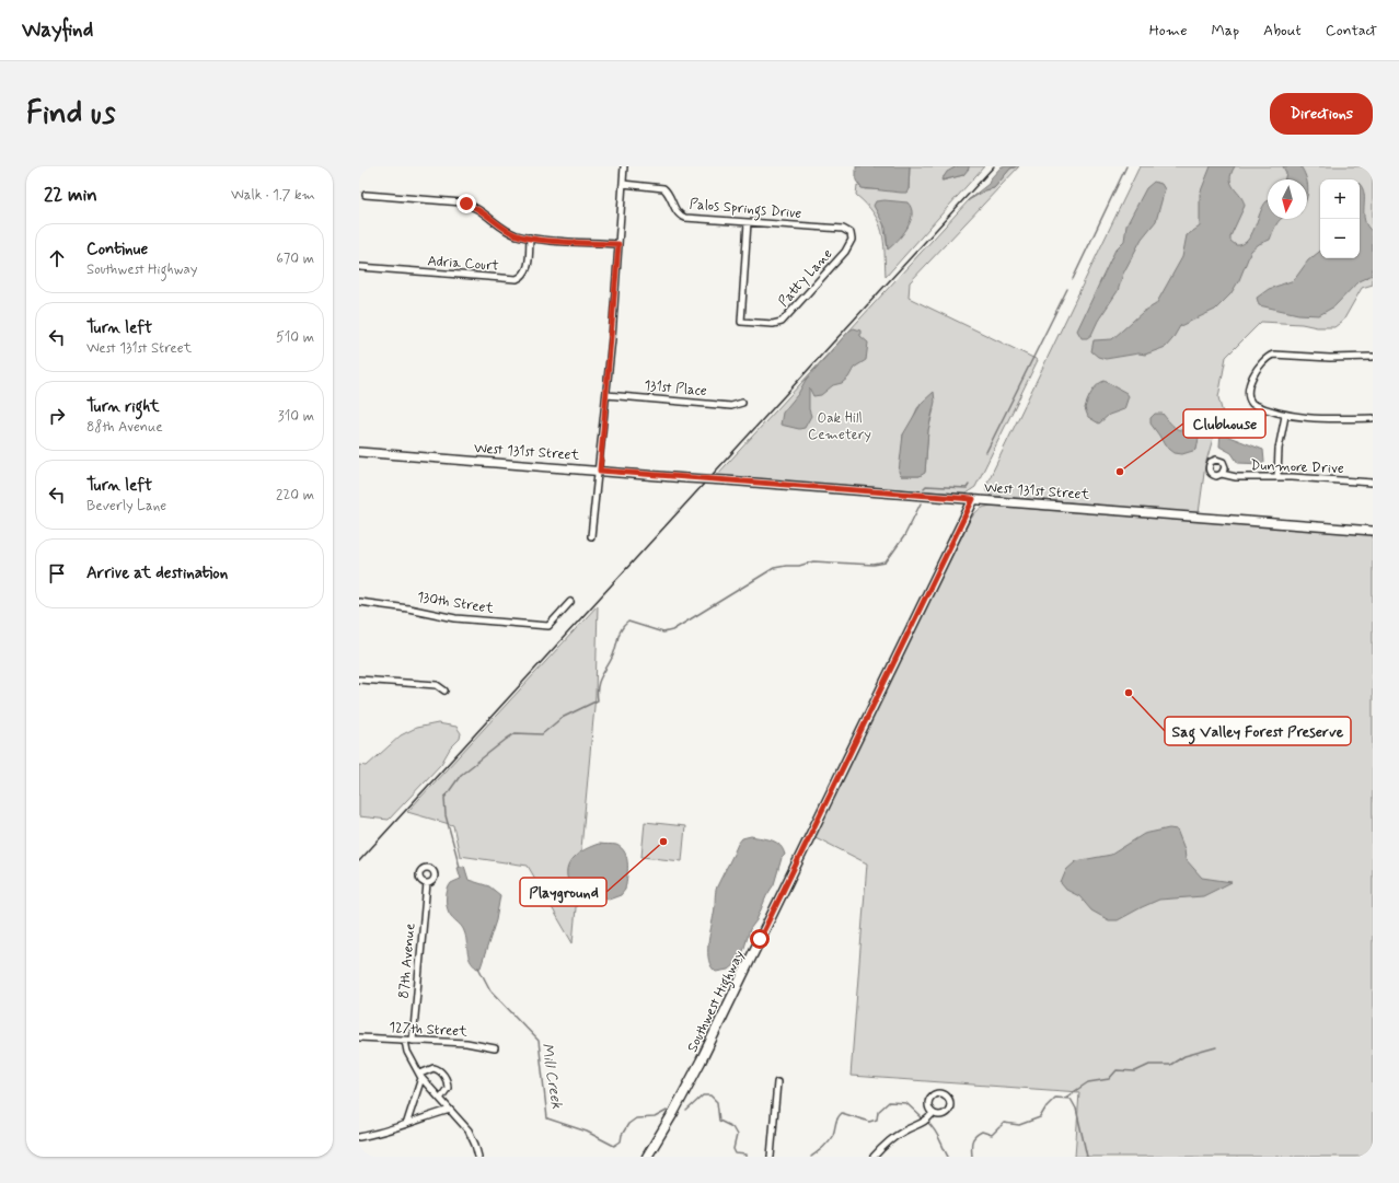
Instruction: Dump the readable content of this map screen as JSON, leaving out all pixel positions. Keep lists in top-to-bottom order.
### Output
{
  "streets": {
    "main road": ["Southwest Highway"],
    "street": [
      "Palos Springs Drive",
      "Adria Court",
      "Patty Lane",
      "131st Place",
      "West 131st Street",
      "Dunmore Drive",
      "130th Street",
      "87th Avenue",
      "127th Street"
    ]
  },
  "crossings": [
    ["Palos Springs Drive", "Patty Lane"],
    ["West 131st Street", "Southwest Highway"],
    ["87th Avenue", "127th Street"]
  ],
  "water": ["Mill Creek"],
  "parks": ["Oak Hill Cemetery"],
  "places": ["Clubhouse", "Sag Valley Forest Preserve", "Playground"],
  "north": "bottom",
  "page": {
    "header": "Wayfind",
    "nav": [
      "Home",
      "Map",
      "About",
      "Contact"
    ],
    "buttons": "Directions",
    "title": "Find us",
    "heading": ["22 min", "Walk · 1.7 km"],
    "map_buttons": ["+", "−"],
    "list": [
      ["Continue", "Southwest Highway", "670 m"],
      ["Turn left", "West 131st Street", "510 m"],
      ["Turn right", "88th Avenue", "310 m"],
      ["Turn left", "Beverly Lane", "220 m"],
      "Arrive at destination"
    ]
  }
}
